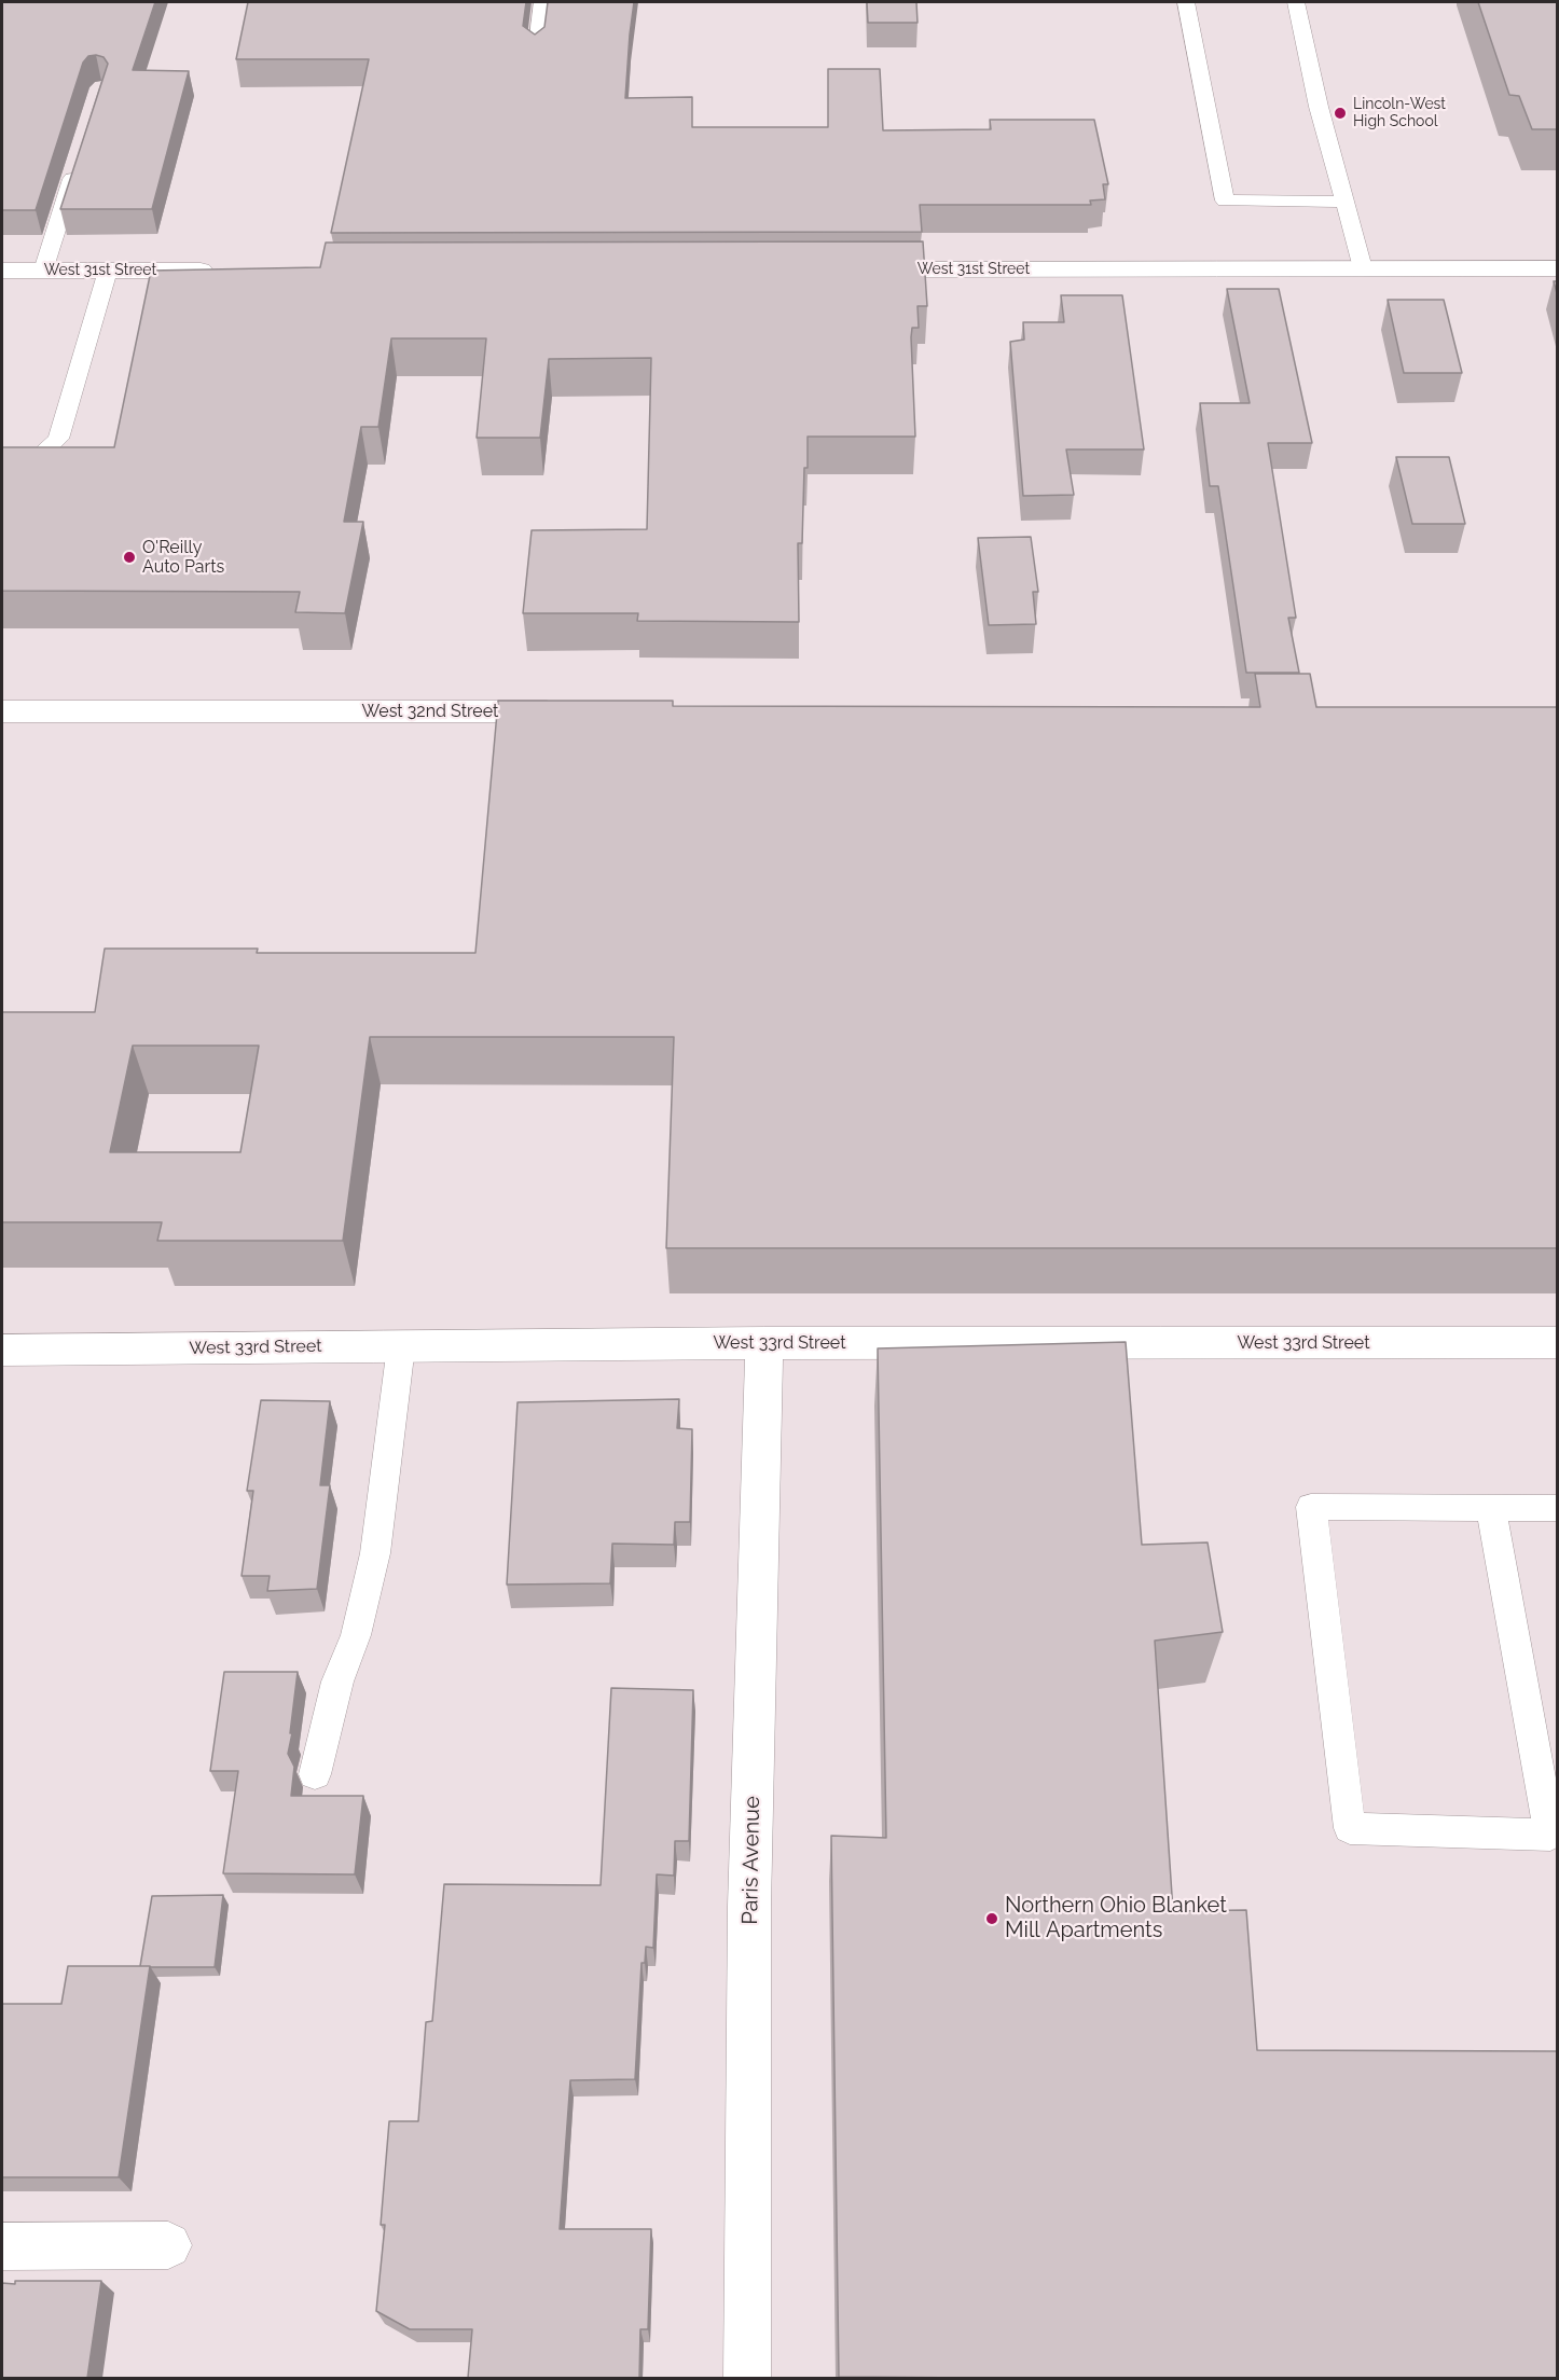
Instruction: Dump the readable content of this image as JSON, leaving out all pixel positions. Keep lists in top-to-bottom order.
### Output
{
  "streets": {
    "street": [
      "West 31st Street",
      "West 32nd Street",
      "West 33rd Street",
      "Paris Avenue"
    ]
  },
  "crossings": [
    ["West 33rd Street", "Paris Avenue"]
  ],
  "places": ["Lincoln-West High School", "O'Reilly Auto Parts", "Northern Ohio Blanket Mill Apartments"]
}
